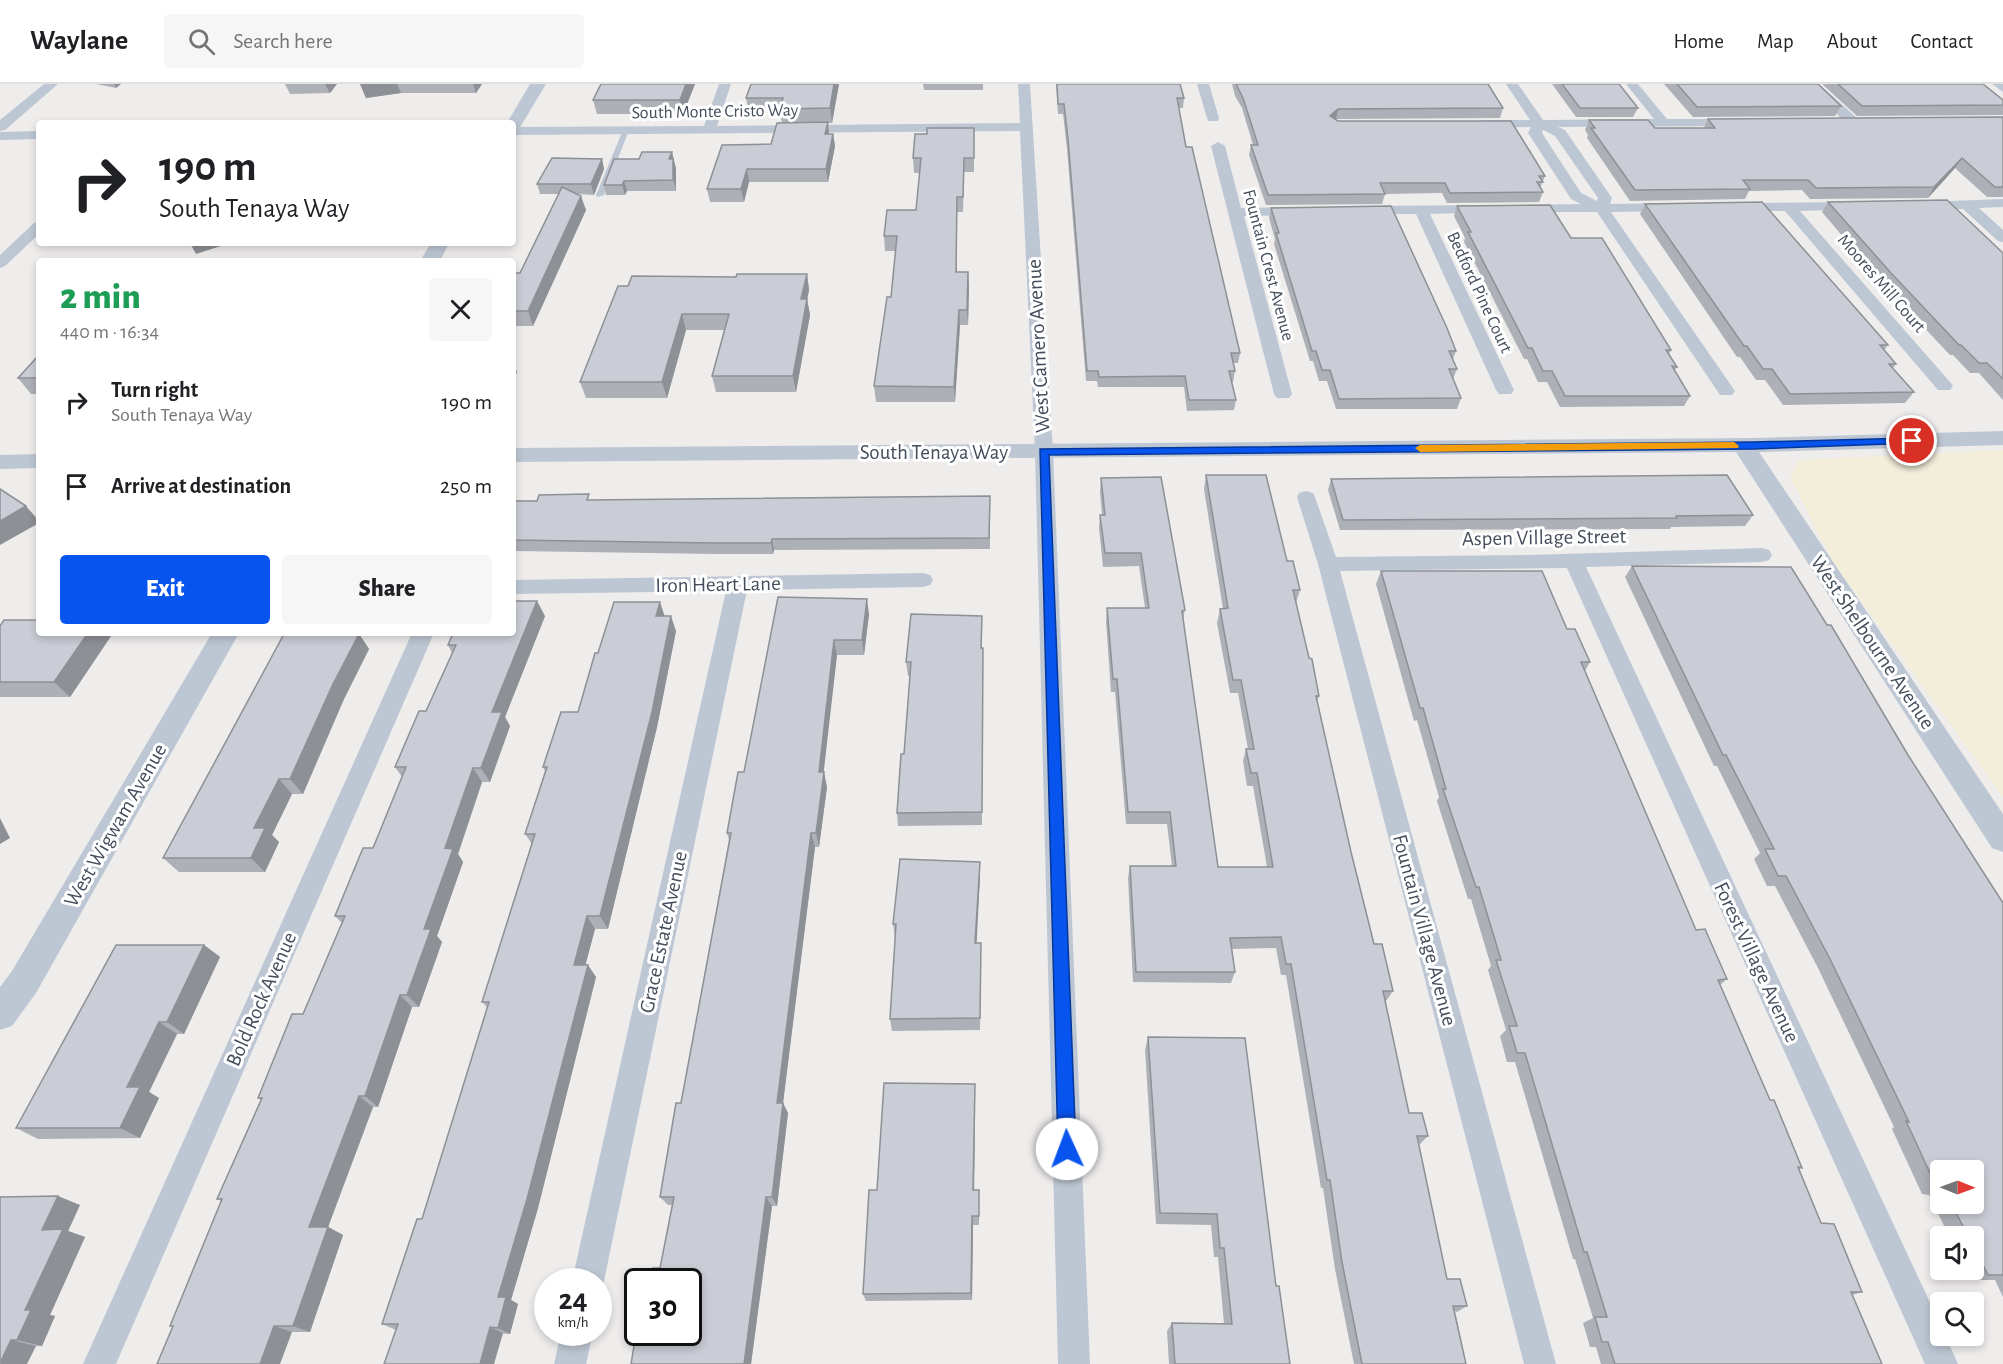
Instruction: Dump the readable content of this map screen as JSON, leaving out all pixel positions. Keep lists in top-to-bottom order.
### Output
{
  "streets": {
    "street": [
      "South Monte Cristo Way",
      "Fountain Crest Avenue",
      "Moores Mill Court",
      "Bedford Pine Court",
      "West Camero Avenue",
      "South Tenaya Way",
      "Aspen Village Street",
      "Iron Heart Lane",
      "West Shelbourne Avenue",
      "West Wigwam Avenue",
      "Fountain Village Avenue",
      "Grace Estate Avenue",
      "Forest Village Avenue",
      "Bold Rock Avenue"
    ]
  },
  "crossings": [
    ["South Monte Cristo Way", "West Camero Avenue"],
    ["West Camero Avenue", "South Tenaya Way"],
    ["South Tenaya Way", "West Shelbourne Avenue"],
    ["Aspen Village Street", "Fountain Village Avenue"],
    ["Aspen Village Street", "Forest Village Avenue"],
    ["Iron Heart Lane", "Grace Estate Avenue"]
  ],
  "north": "right",
  "page": {
    "header": "Waylane",
    "search": "Search here",
    "nav": [
      "Home",
      "Map",
      "About",
      "Contact"
    ],
    "turn": ["190 m", "South Tenaya Way"],
    "heading": ["2 min", "440 m · 16:34"],
    "list": [
      {
        "name": "Turn right",
        "note": "South Tenaya Way",
        "value": "190 m"
      },
      {
        "name": "Arrive at destination",
        "value": "250 m"
      }
    ],
    "buttons": ["Exit", "Share"],
    "speed": "24 km/h",
    "limit": "30"
  }
}
